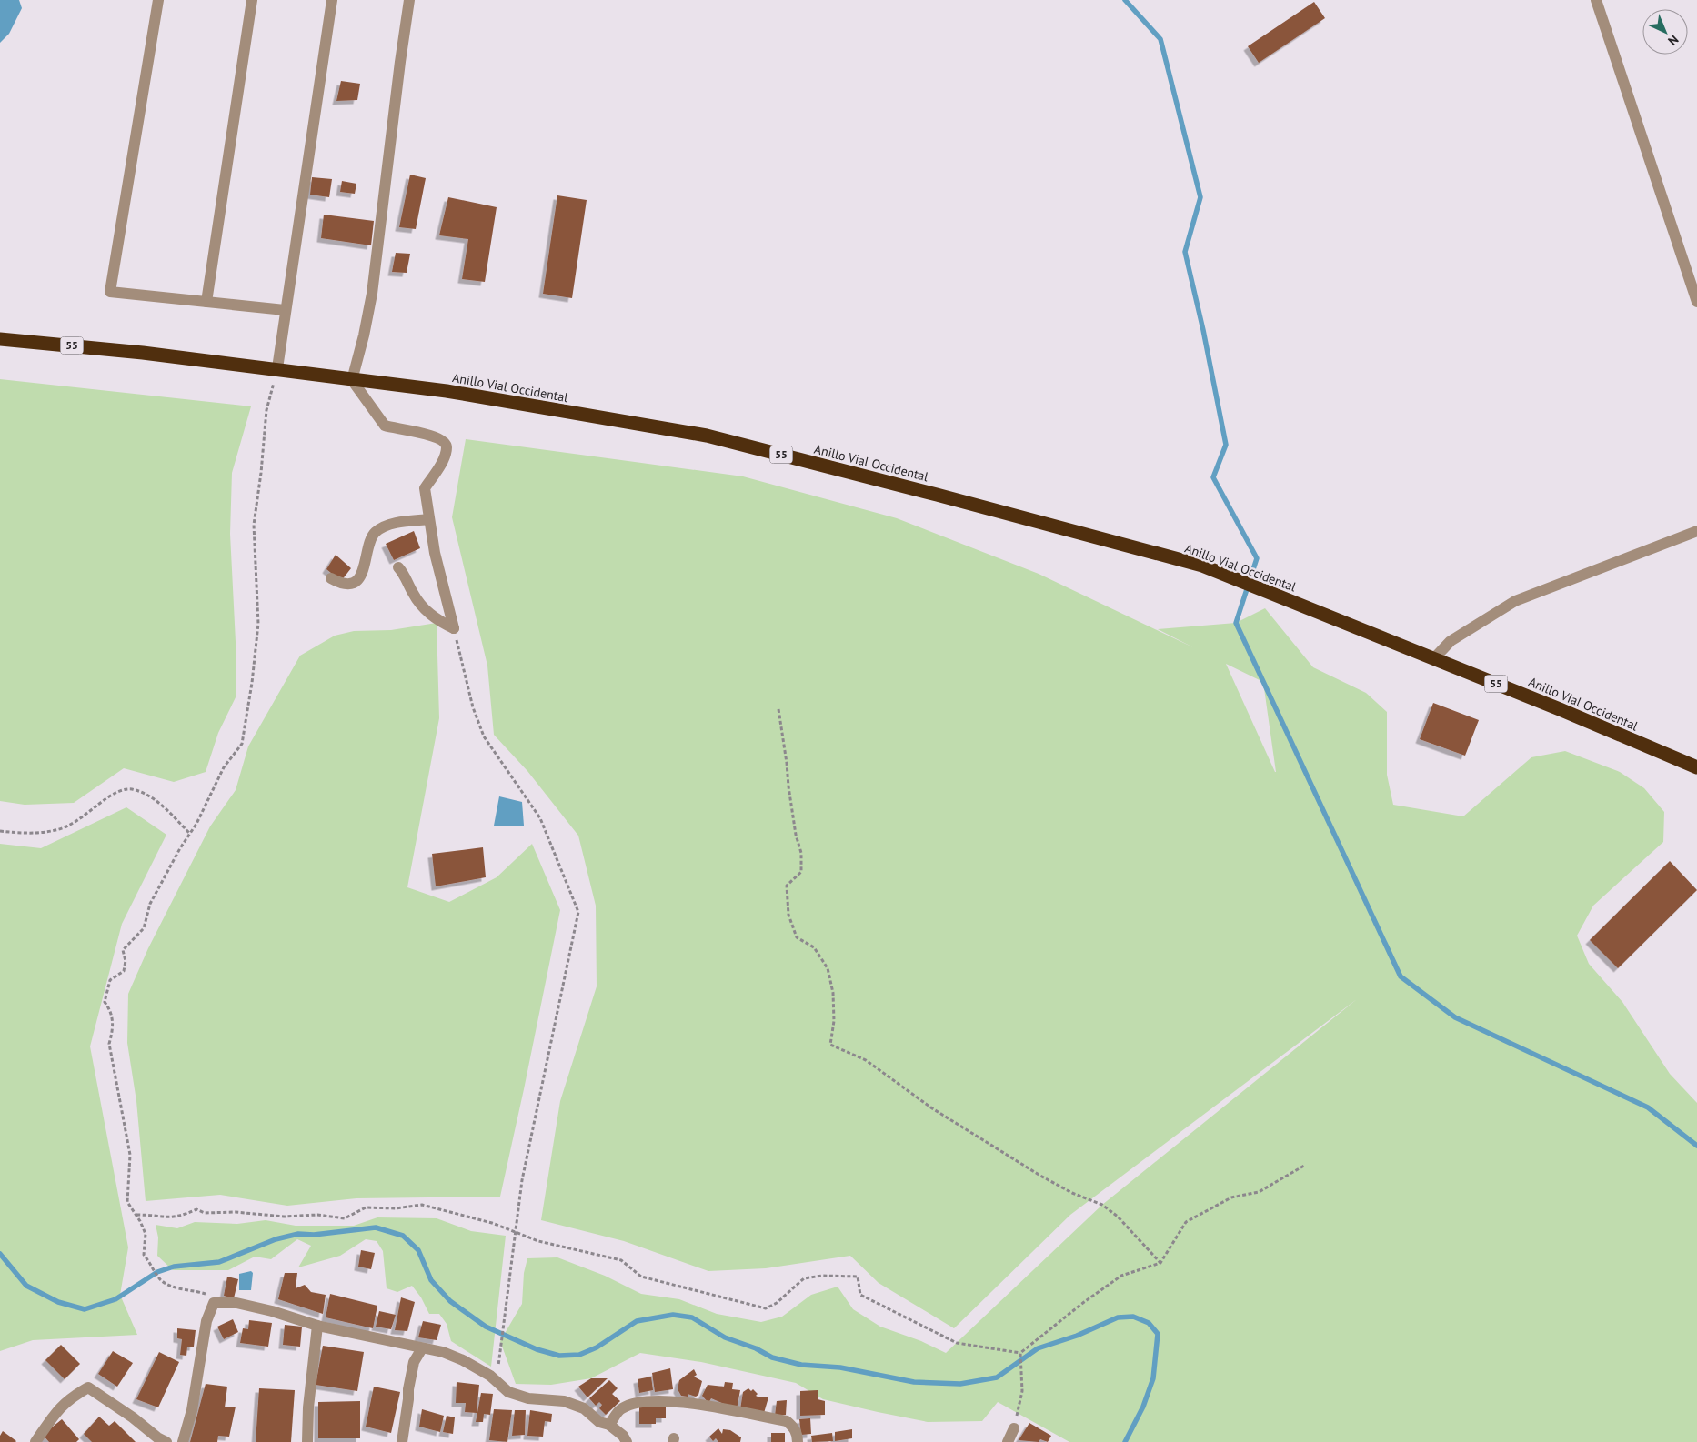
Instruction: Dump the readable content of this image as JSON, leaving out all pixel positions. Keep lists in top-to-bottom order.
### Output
{
  "streets": {
    "highway": ["55", "Anillo Vial Occidental"]
  },
  "north": "bottom right"
}
